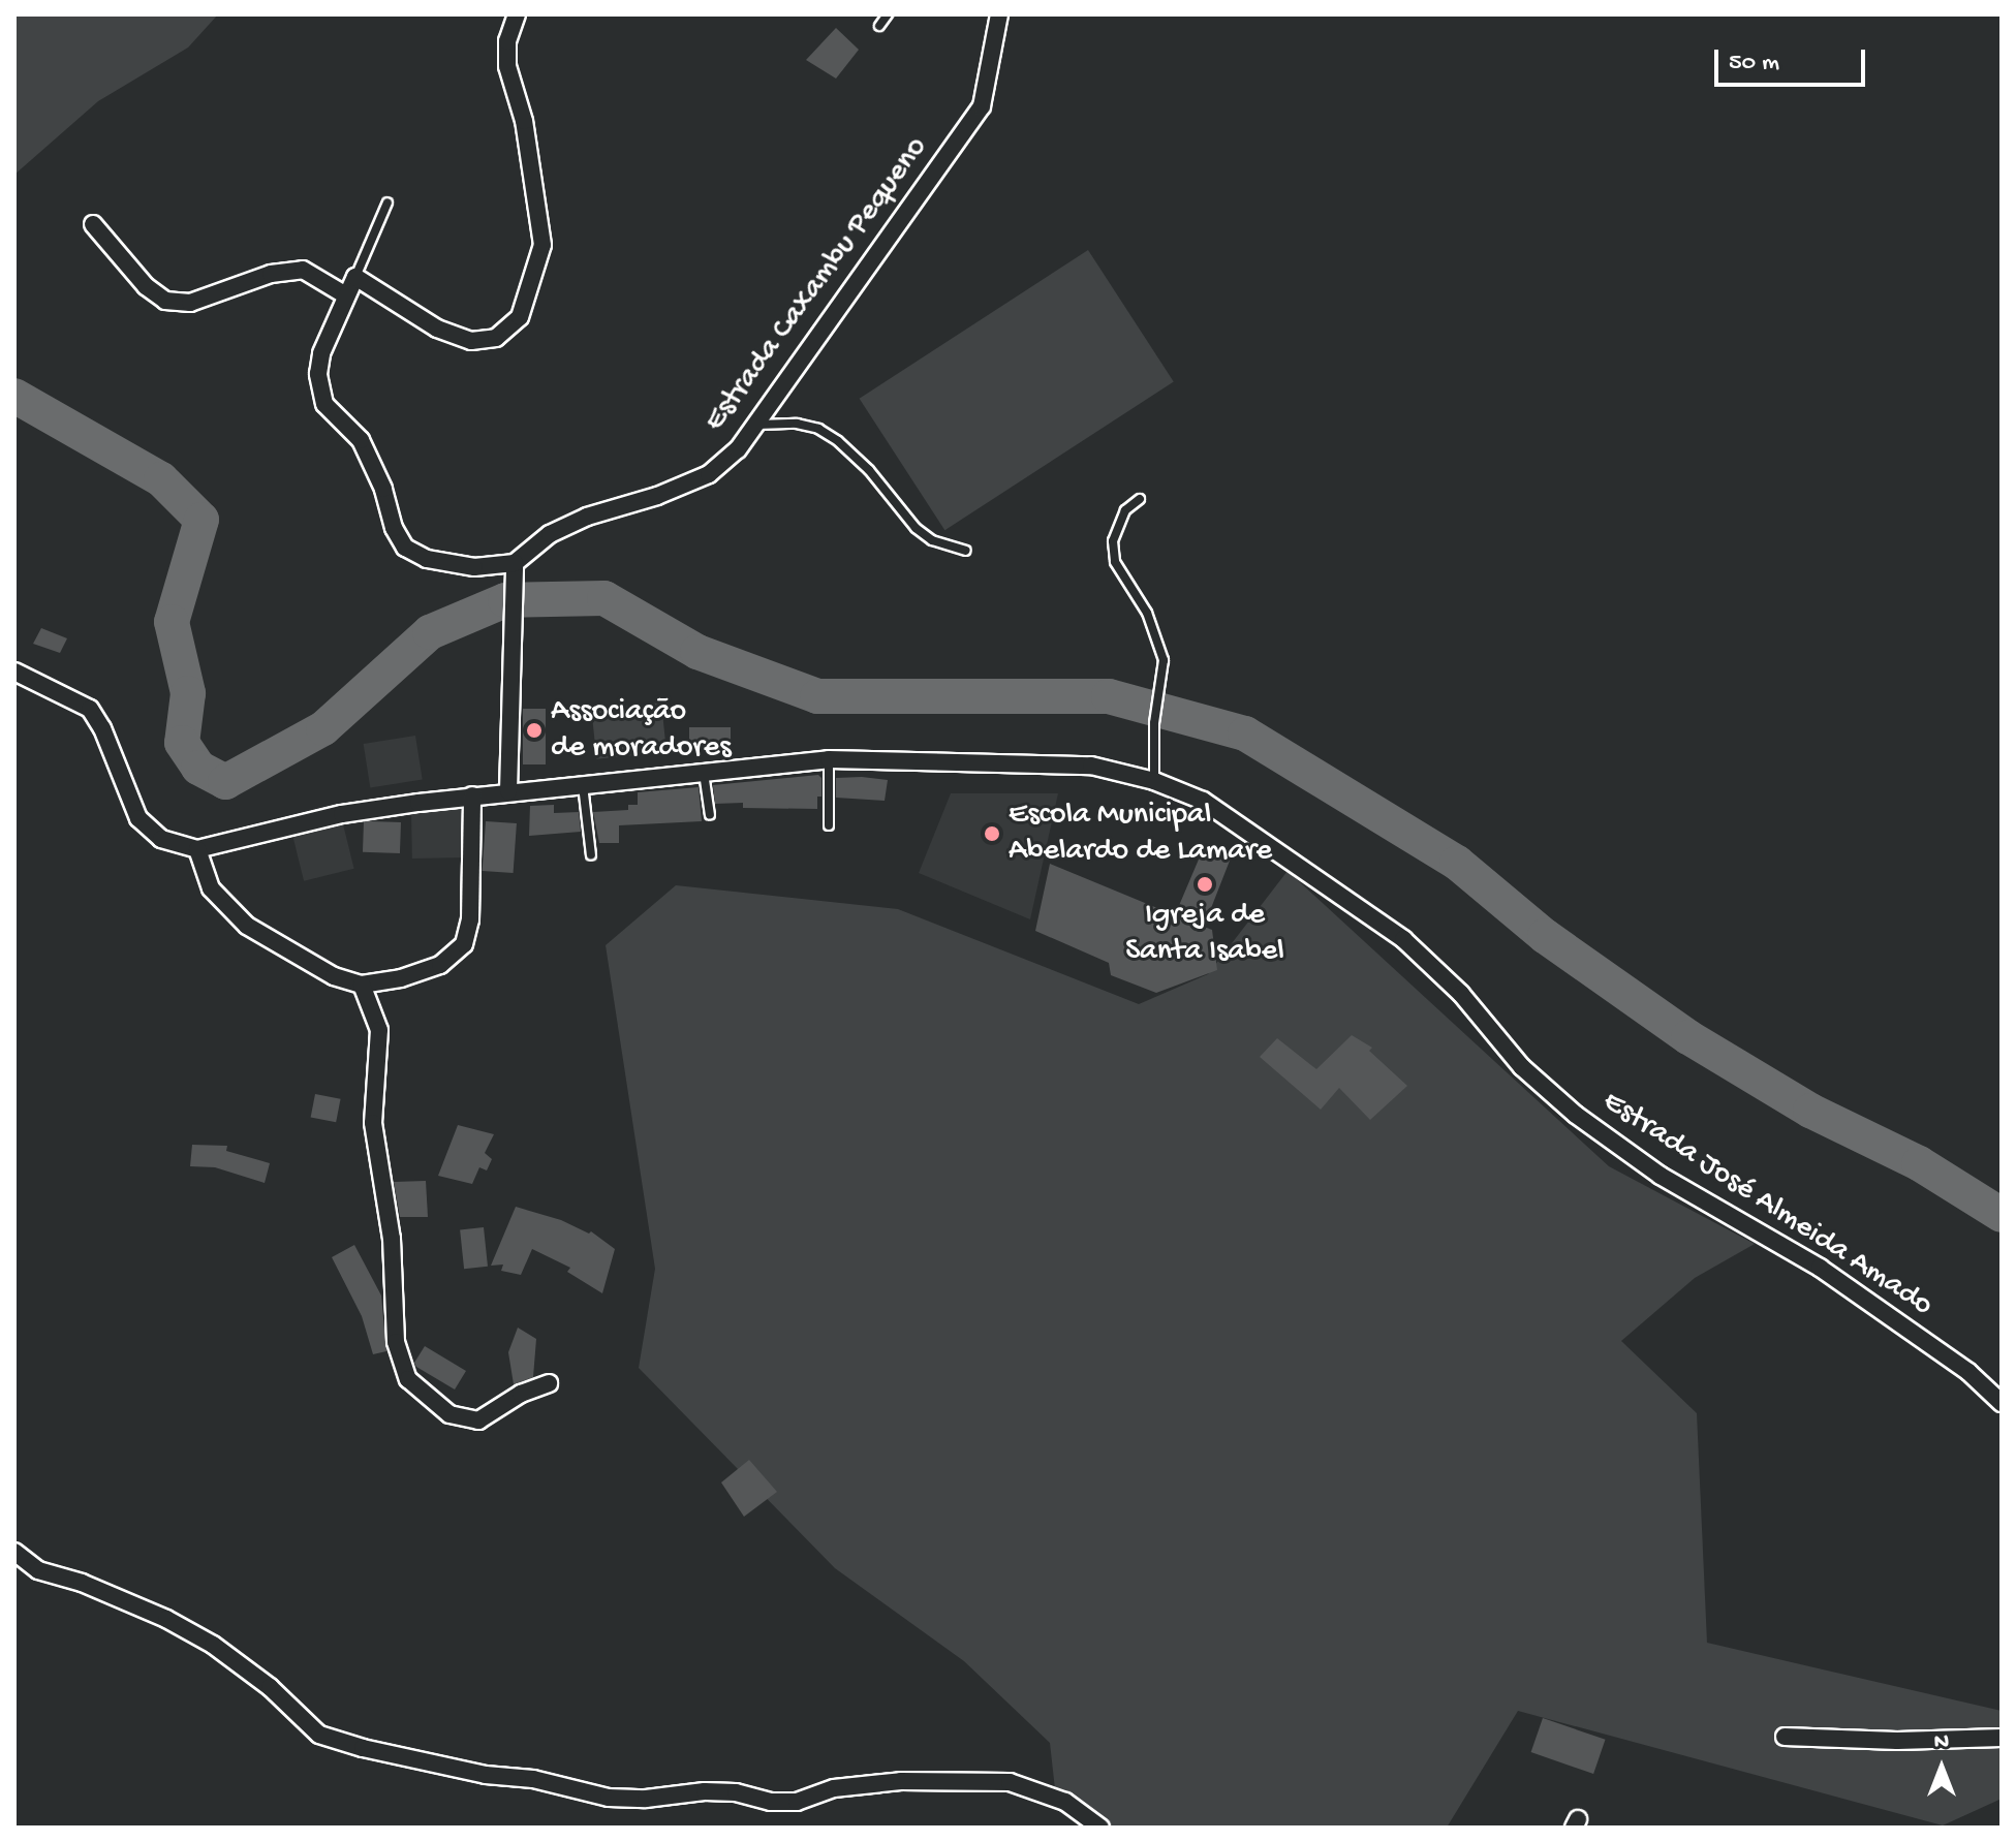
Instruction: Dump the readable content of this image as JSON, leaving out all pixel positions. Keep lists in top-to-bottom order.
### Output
{
  "streets": {
    "street": ["Estrada Caxambu Pequeno", "Estrada José Almeida Amado"]
  },
  "places": ["Associação de moradores", "Escola Municipal Abelardo de Lamare", "Igreja de Santa Isabel"],
  "scale_bar": "50 m",
  "north": "top"
}
